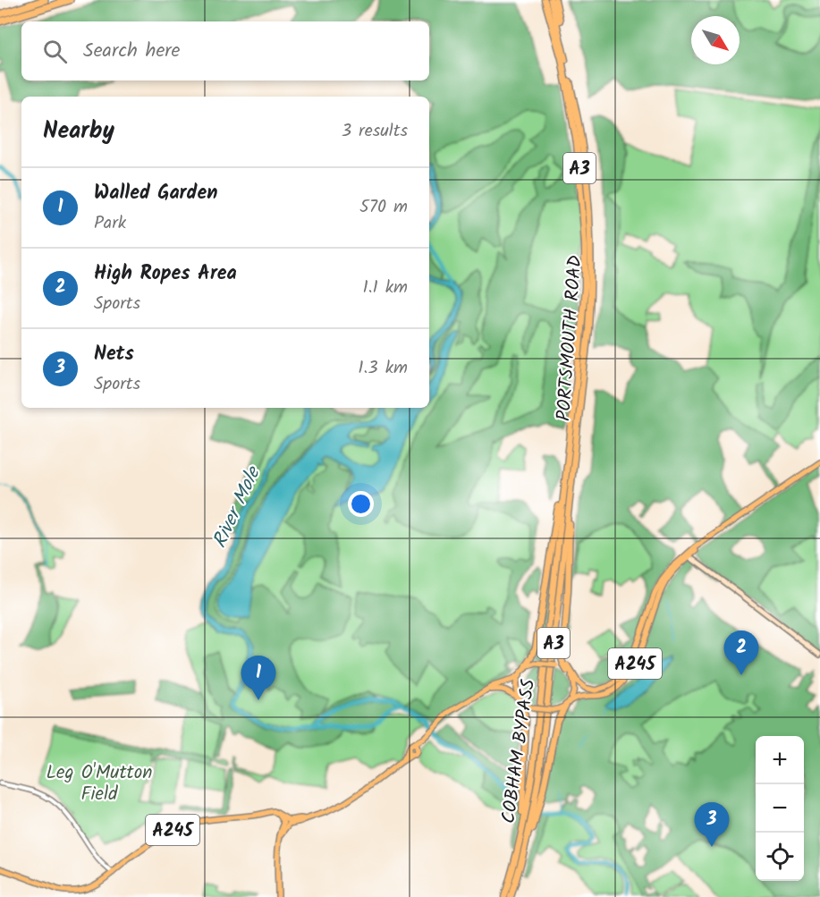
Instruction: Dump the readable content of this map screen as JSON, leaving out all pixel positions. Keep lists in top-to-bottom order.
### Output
{
  "streets": {
    "highway": ["A3", "PORTSMOUTH ROAD", "COBHAM BYPASS"],
    "main road": ["A245"]
  },
  "crossings": [
    ["A3", "PORTSMOUTH ROAD"],
    ["PORTSMOUTH ROAD", "COBHAM BYPASS"]
  ],
  "water": ["River Mole"],
  "parks": ["Leg O'Mutton Field"],
  "north": "bottom right",
  "page": {
    "search": "Search here",
    "heading": ["Nearby", "3 results"],
    "list": [
      {
        "mark": "1",
        "name": "Walled Garden",
        "note": "Park",
        "value": "570 m"
      },
      {
        "mark": "2",
        "name": "High Ropes Area",
        "note": "Sports",
        "value": "1.1 km"
      },
      {
        "mark": "3",
        "name": "Nets",
        "note": "Sports",
        "value": "1.3 km"
      }
    ],
    "pins": ["2", "1", "3"],
    "map_buttons": ["+", "−"]
  }
}
